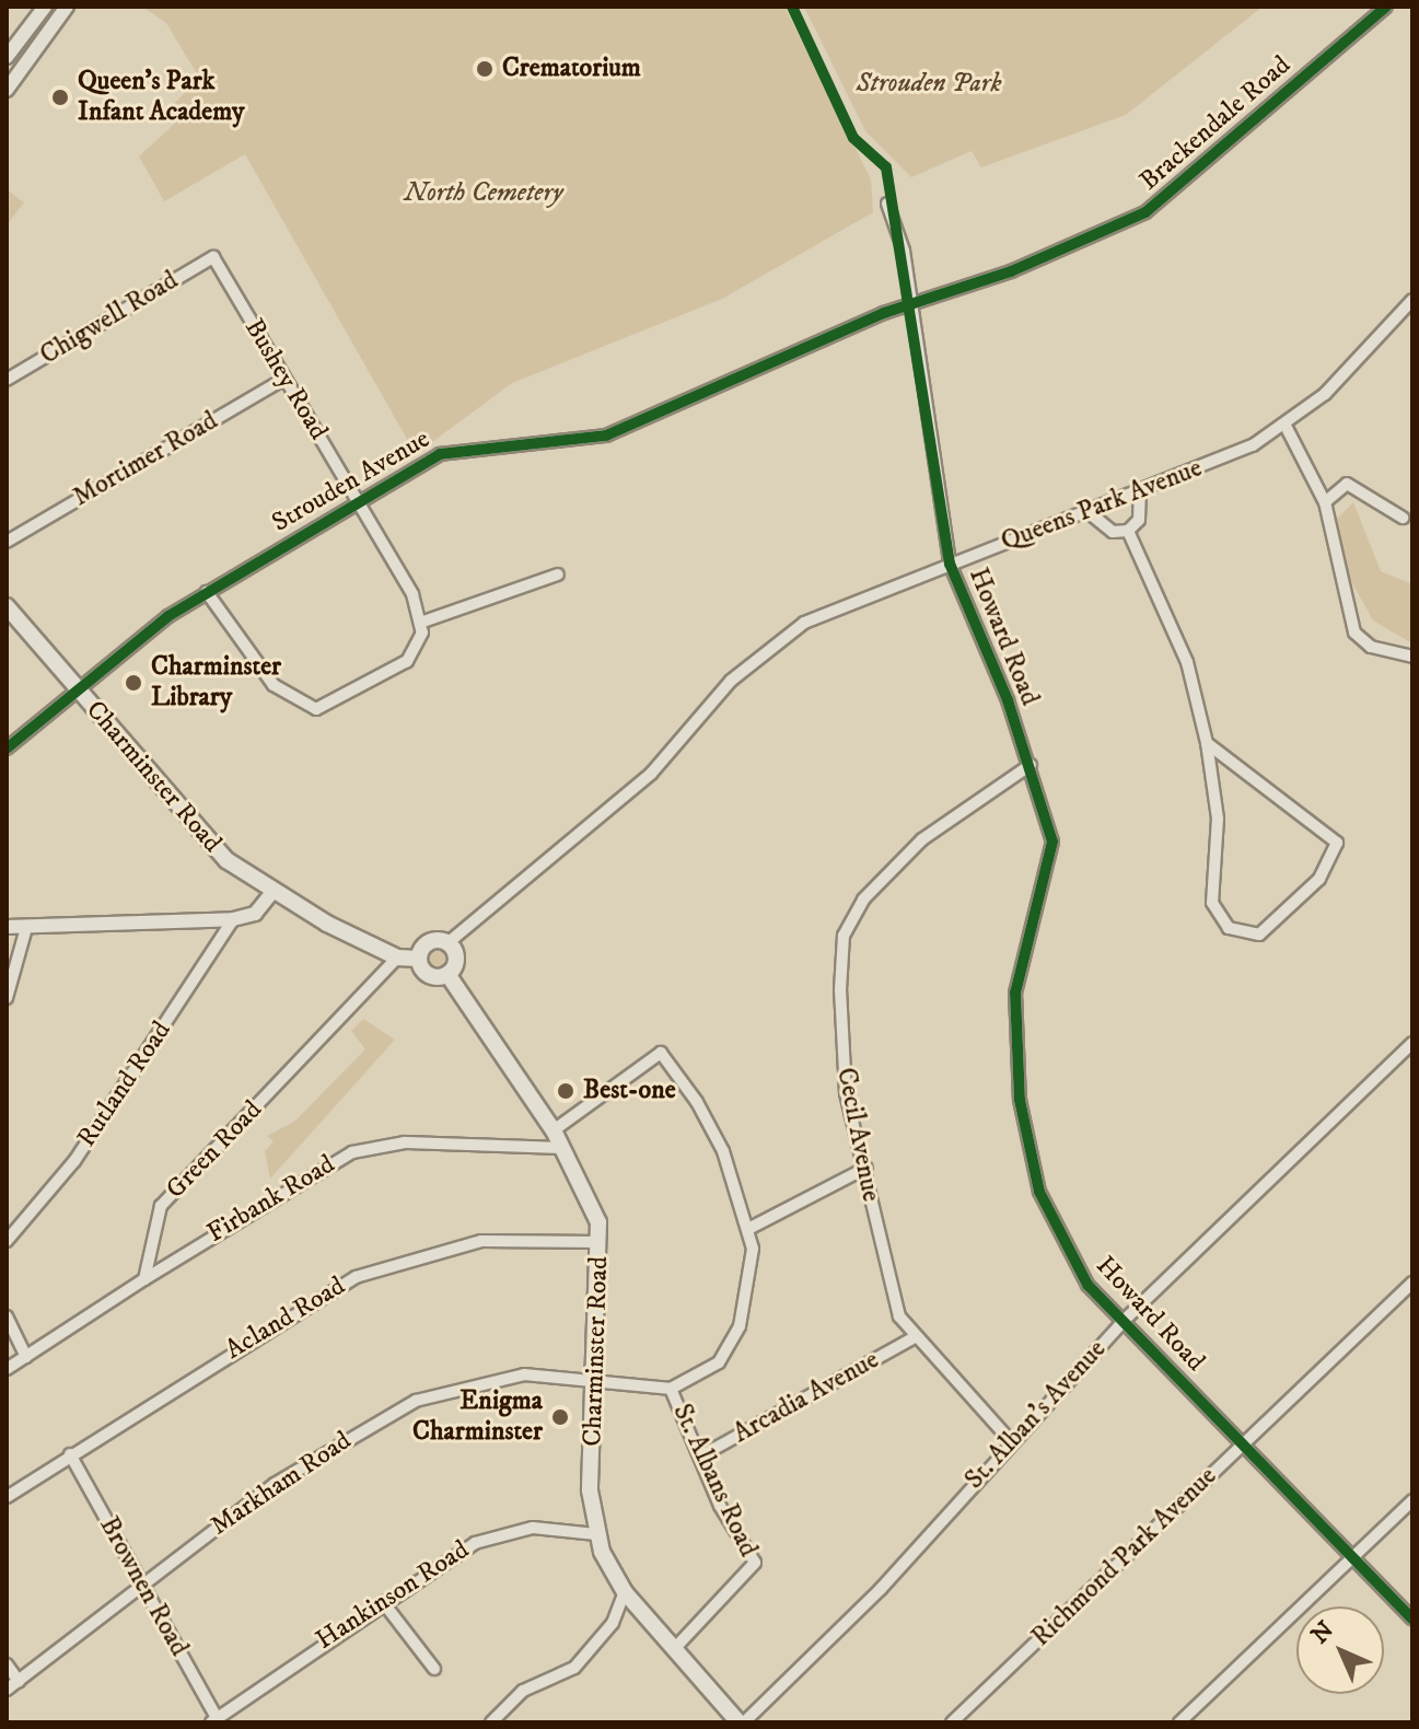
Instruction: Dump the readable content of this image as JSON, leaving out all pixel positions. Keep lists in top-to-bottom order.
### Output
{
  "streets": {
    "main road": ["Charminster Road"],
    "street": [
      "Brackendale Road",
      "Chigwell Road",
      "Bushey Road",
      "Mortimer Road",
      "Strouden Avenue",
      "Queens Park Avenue",
      "Howard Road",
      "Rutland Road",
      "Cecil Avenue",
      "Green Road",
      "Firbank Road",
      "Acland Road",
      "Arcadia Avenue",
      "St. Alban's Avenue",
      "St. Albans Road",
      "Markham Road",
      "Richmond Park Avenue",
      "Brownen Road",
      "Hankinson Road"
    ]
  },
  "crossings": [
    ["Brackendale Road", "Strouden Avenue"],
    ["Brackendale Road", "Howard Road"],
    ["Chigwell Road", "Bushey Road"],
    ["Bushey Road", "Mortimer Road"],
    ["Bushey Road", "Strouden Avenue"],
    ["Strouden Avenue", "Howard Road"],
    ["Strouden Avenue", "Charminster Road"],
    ["Queens Park Avenue", "Howard Road"],
    ["Queens Park Avenue", "Charminster Road"],
    ["Howard Road", "Cecil Avenue"],
    ["Howard Road", "St. Alban's Avenue"],
    ["Howard Road", "Richmond Park Avenue"],
    ["Charminster Road", "Green Road"],
    ["Charminster Road", "Firbank Road"],
    ["Charminster Road", "Acland Road"],
    ["Charminster Road", "St. Alban's Avenue"],
    ["Charminster Road", "St. Albans Road"],
    ["Charminster Road", "Markham Road"],
    ["Charminster Road", "Hankinson Road"],
    ["Cecil Avenue", "Arcadia Avenue"],
    ["Cecil Avenue", "St. Alban's Avenue"],
    ["Green Road", "Firbank Road"],
    ["Acland Road", "Brownen Road"],
    ["Arcadia Avenue", "St. Albans Road"],
    ["St. Albans Road", "Markham Road"],
    ["Markham Road", "Brownen Road"],
    ["Brownen Road", "Hankinson Road"]
  ],
  "parks": ["Strouden Park", "North Cemetery"],
  "places": [
    "Crematorium",
    "Queen's Park Infant Academy",
    "Charminster Library",
    "Best-one",
    "Enigma Charminster"
  ],
  "north": "top left"
}
